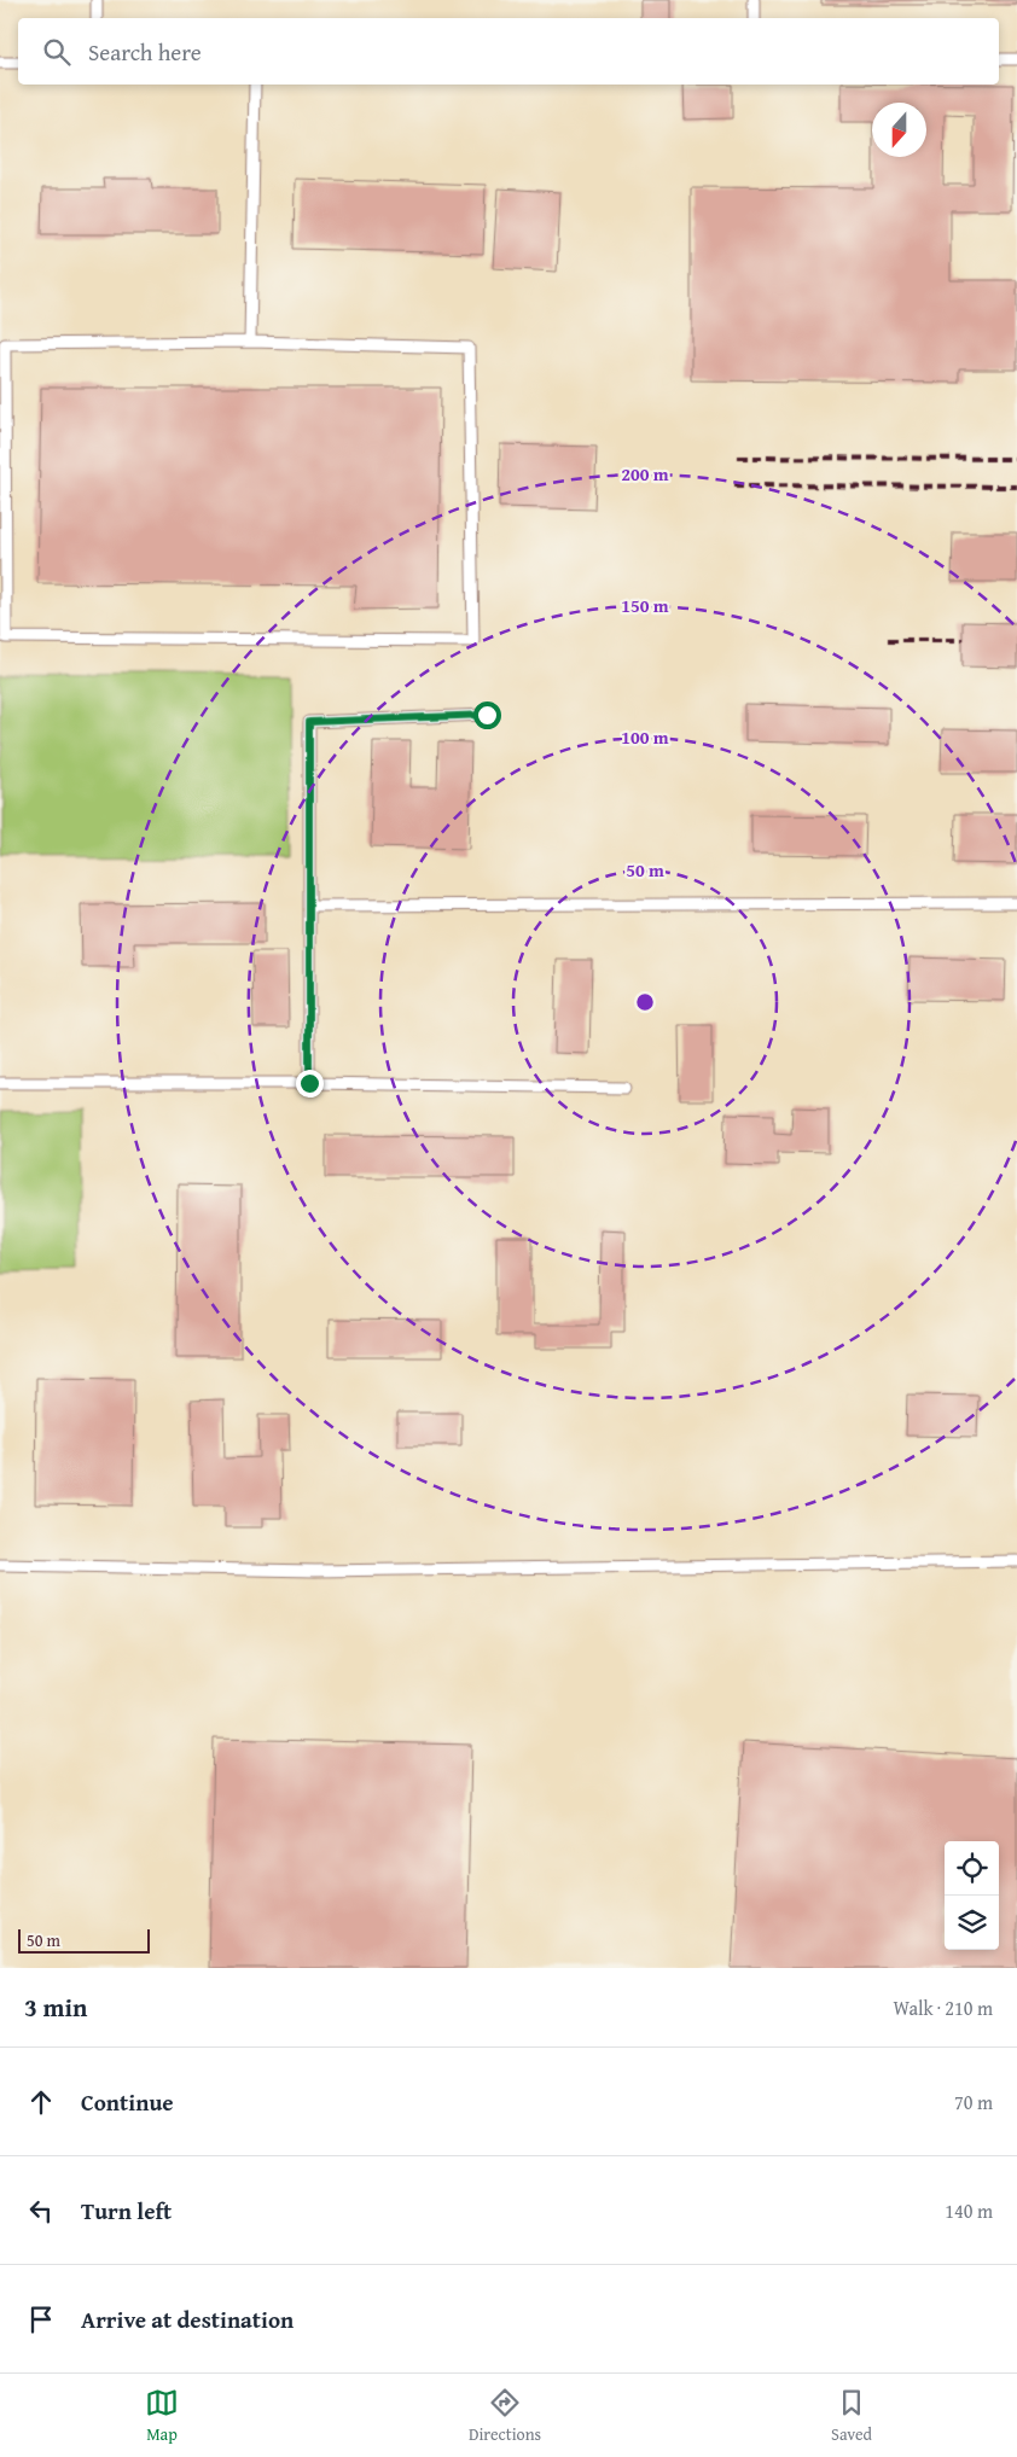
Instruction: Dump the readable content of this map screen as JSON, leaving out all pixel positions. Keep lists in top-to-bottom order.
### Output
{
  "scale_bar": "50 m",
  "north": "bottom",
  "page": {
    "search": "Search here",
    "scale": "50 m",
    "heading": ["3 min", "Walk · 210 m"],
    "list": [
      ["Continue", "70 m"],
      ["Turn left", "140 m"],
      "Arrive at destination"
    ],
    "nav": ["Map", "Directions", "Saved"]
  },
  "rings": [
    "200 m",
    "150 m",
    "100 m",
    "50 m"
  ]
}
